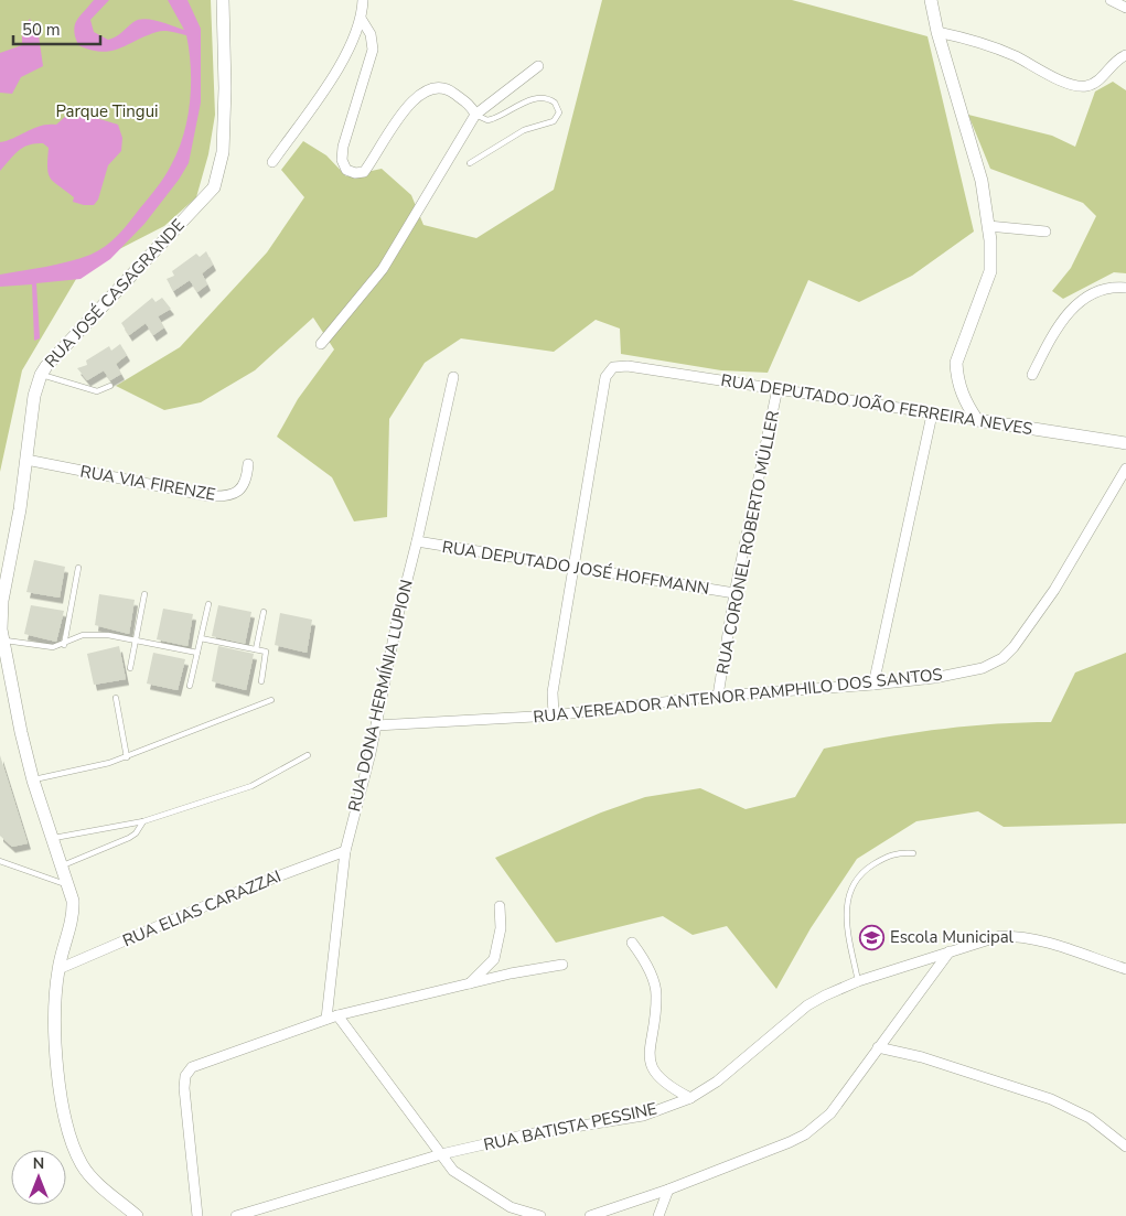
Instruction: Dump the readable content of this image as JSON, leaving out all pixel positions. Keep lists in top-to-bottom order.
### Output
{
  "streets": {
    "street": [
      "RUA JOSÉ CASAGRANDE",
      "RUA DEPUTADO JOÃO FERREIRA NEVES",
      "RUA VIA FIRENZE",
      "RUA CORONEL ROBERTO MÜLLER",
      "RUA DEPUTADO JOSÉ HOFFMANN",
      "RUA DONA HERMÍNIA LUPION",
      "RUA VEREADOR ANTENOR PAMPHILO DOS SANTOS",
      "RUA ELIAS CARAZZAI",
      "RUA BATISTA PESSINE"
    ]
  },
  "crossings": [
    ["RUA JOSÉ CASAGRANDE", "RUA VIA FIRENZE"],
    ["RUA JOSÉ CASAGRANDE", "RUA ELIAS CARAZZAI"],
    ["RUA DEPUTADO JOÃO FERREIRA NEVES", "RUA CORONEL ROBERTO MÜLLER"],
    ["RUA DEPUTADO JOÃO FERREIRA NEVES", "RUA DEPUTADO JOSÉ HOFFMANN"],
    ["RUA CORONEL ROBERTO MÜLLER", "RUA DEPUTADO JOSÉ HOFFMANN"],
    ["RUA CORONEL ROBERTO MÜLLER", "RUA VEREADOR ANTENOR PAMPHILO DOS SANTOS"],
    ["RUA DEPUTADO JOSÉ HOFFMANN", "RUA DONA HERMÍNIA LUPION"],
    ["RUA DONA HERMÍNIA LUPION", "RUA VEREADOR ANTENOR PAMPHILO DOS SANTOS"],
    ["RUA DONA HERMÍNIA LUPION", "RUA ELIAS CARAZZAI"]
  ],
  "parks": ["Parque Tingui"],
  "places": {
    "school or university": ["Escola Municipal"]
  },
  "scale_bar": "50 m",
  "north": "top"
}
